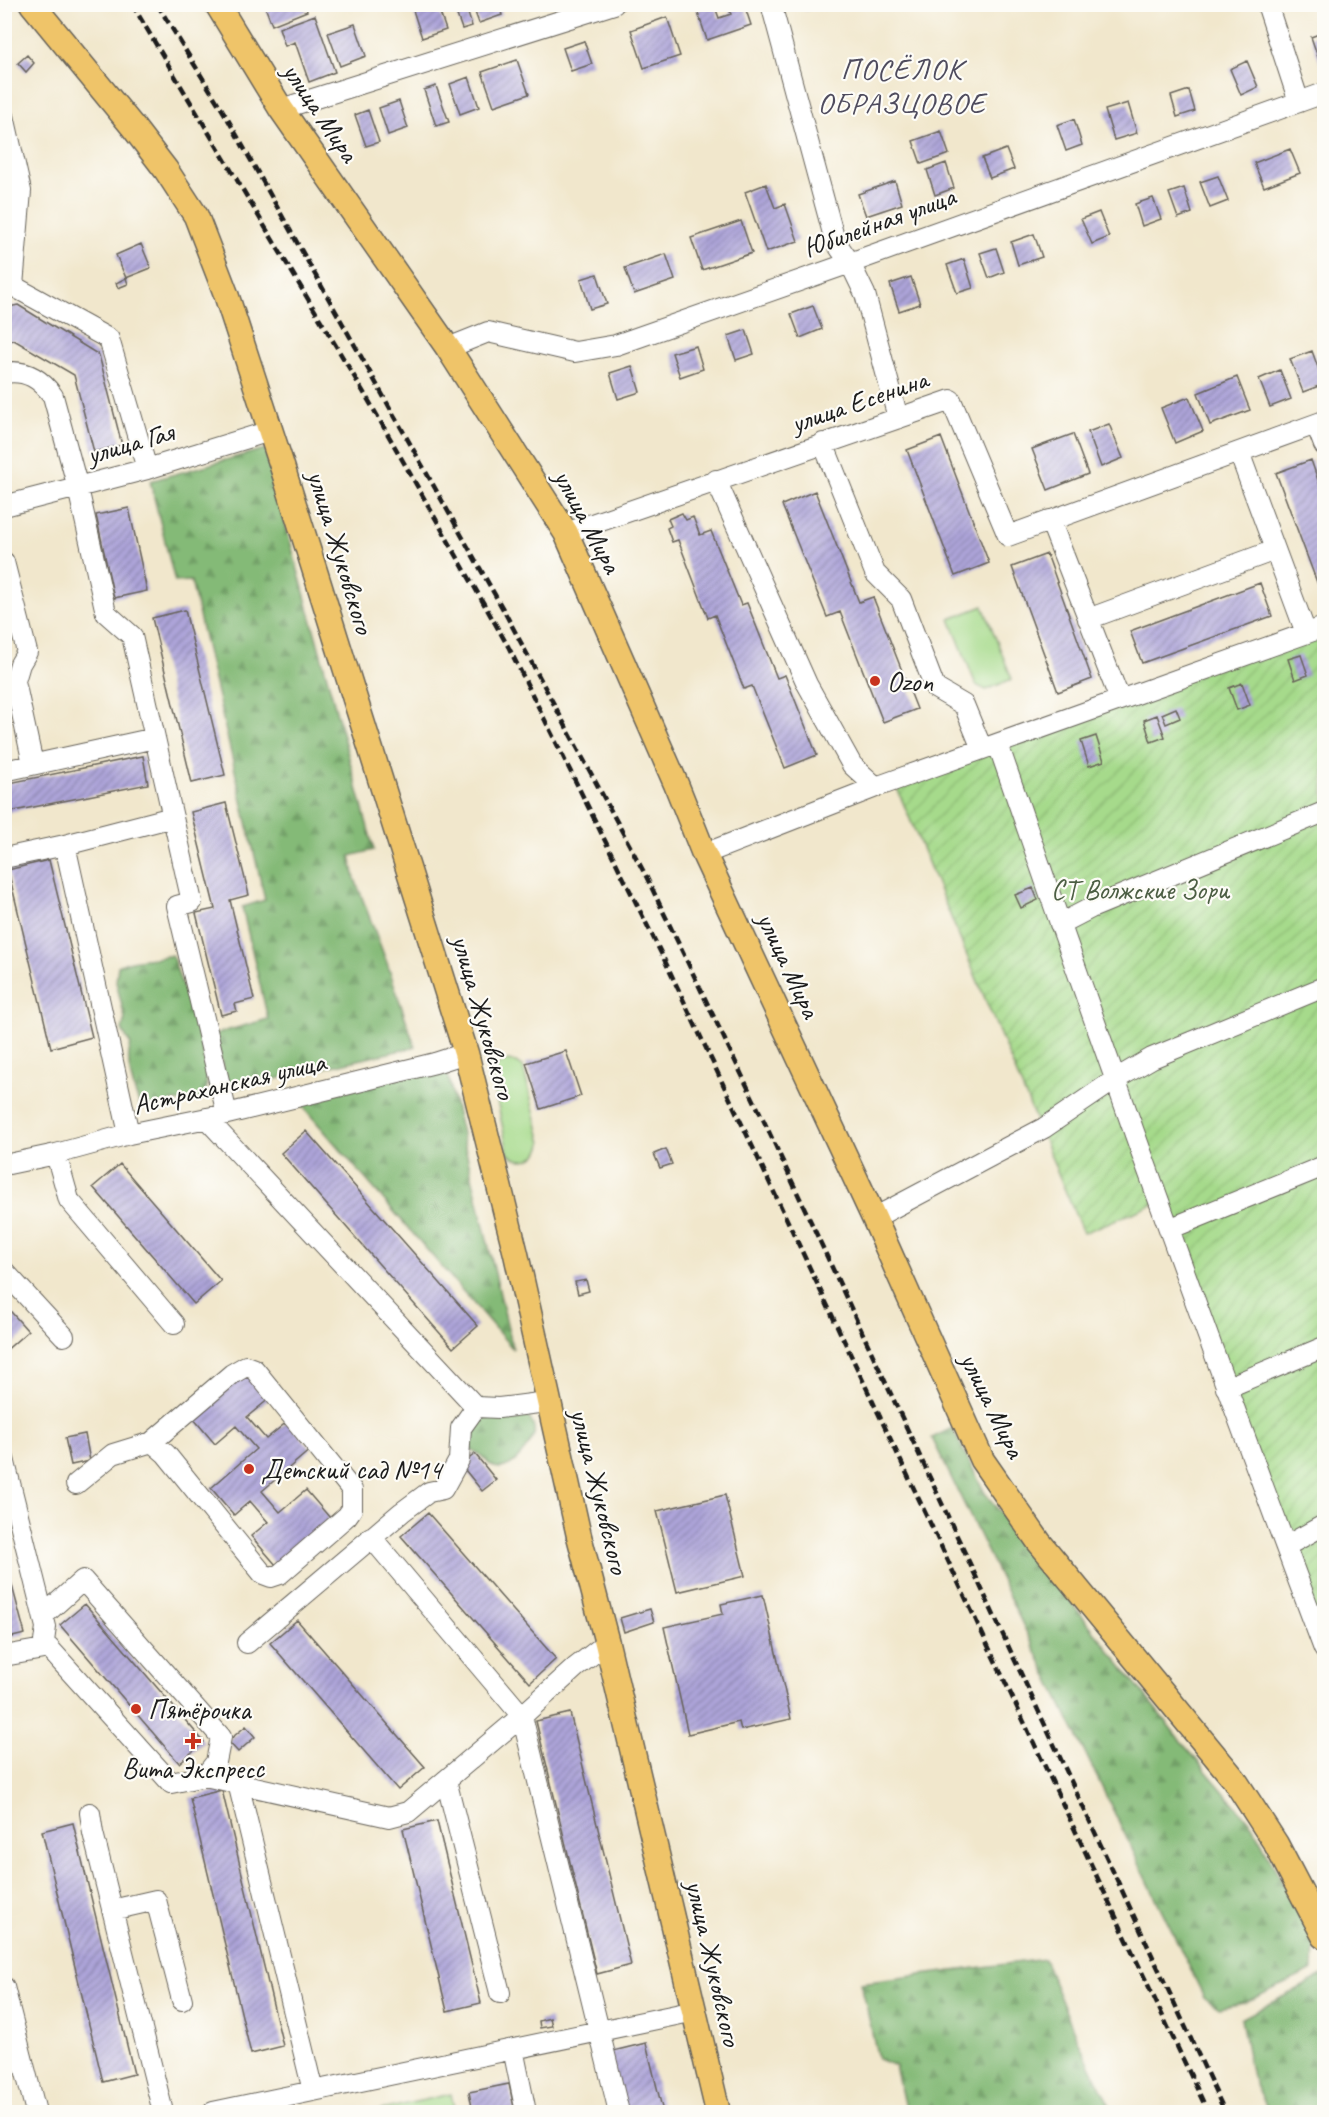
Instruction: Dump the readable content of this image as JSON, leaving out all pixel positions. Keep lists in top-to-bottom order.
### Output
{
  "streets": {
    "main road": ["улица Мира", "улица Жуковского"],
    "street": [
      "Юбилейная улица",
      "улица Есенина",
      "улица Гая",
      "Астраханская улица"
    ]
  },
  "crossings": [
    ["улица Мира", "Юбилейная улица"],
    ["улица Мира", "улица Есенина"],
    ["улица Гая", "улица Жуковского"],
    ["улица Жуковского", "Астраханская улица"]
  ],
  "districts": ["ПОСЁЛОК ОБРАЗЦОВОЕ"],
  "parks": ["СТ Волжские Зори"],
  "places": {
    "other": ["Ozon", "Детский сад №14", "Пятёрочка"],
    "health": ["Вита Экспресс"]
  }
}
